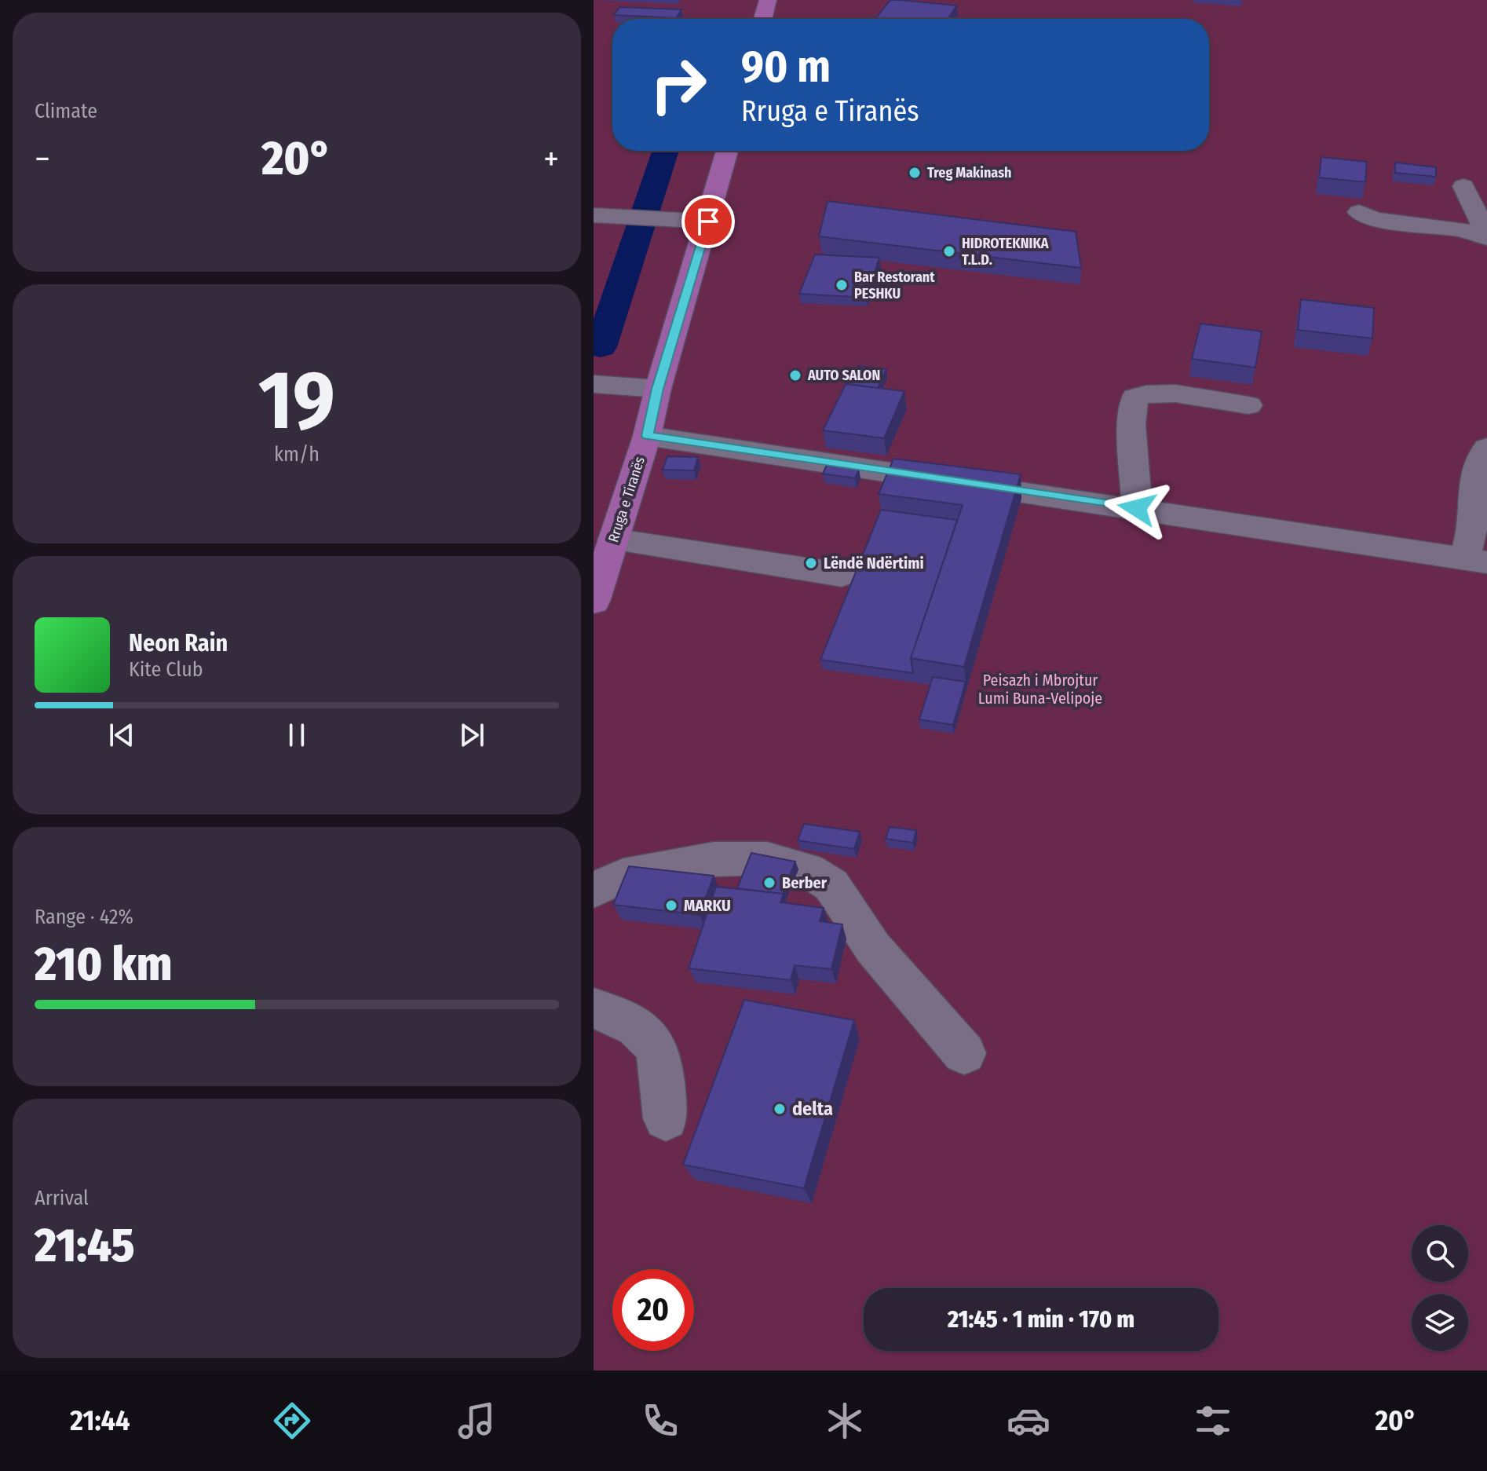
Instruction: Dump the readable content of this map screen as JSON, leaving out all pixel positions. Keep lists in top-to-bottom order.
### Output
{
  "streets": {
    "main road": ["Rruga e Tiranës"]
  },
  "parks": ["Peisazh i Mbrojtur Lumi Buna-Velipoje"],
  "places": [
    "Treg Makinash",
    "HIDROTEKNIKA T.L.D.",
    "Bar Restorant PESHKU",
    "AUTO SALON",
    "Lëndë Ndërtimi",
    "Berber",
    "MARKU",
    "delta"
  ],
  "page": {
    "tile": [
      "Climate",
      ["19", "km/h"],
      ["Range · 42%", "210 km"],
      ["Arrival", "21:45"]
    ],
    "turn": ["90 m", "Rruga e Tiranës"],
    "heat": ["−", "20°", "+"],
    "song": ["Neon Rain", "Kite Club"],
    "limit": "20",
    "trip": "21:45 · 1 min · 170 m",
    "tabs": ["21:44", "20°"]
  }
}
